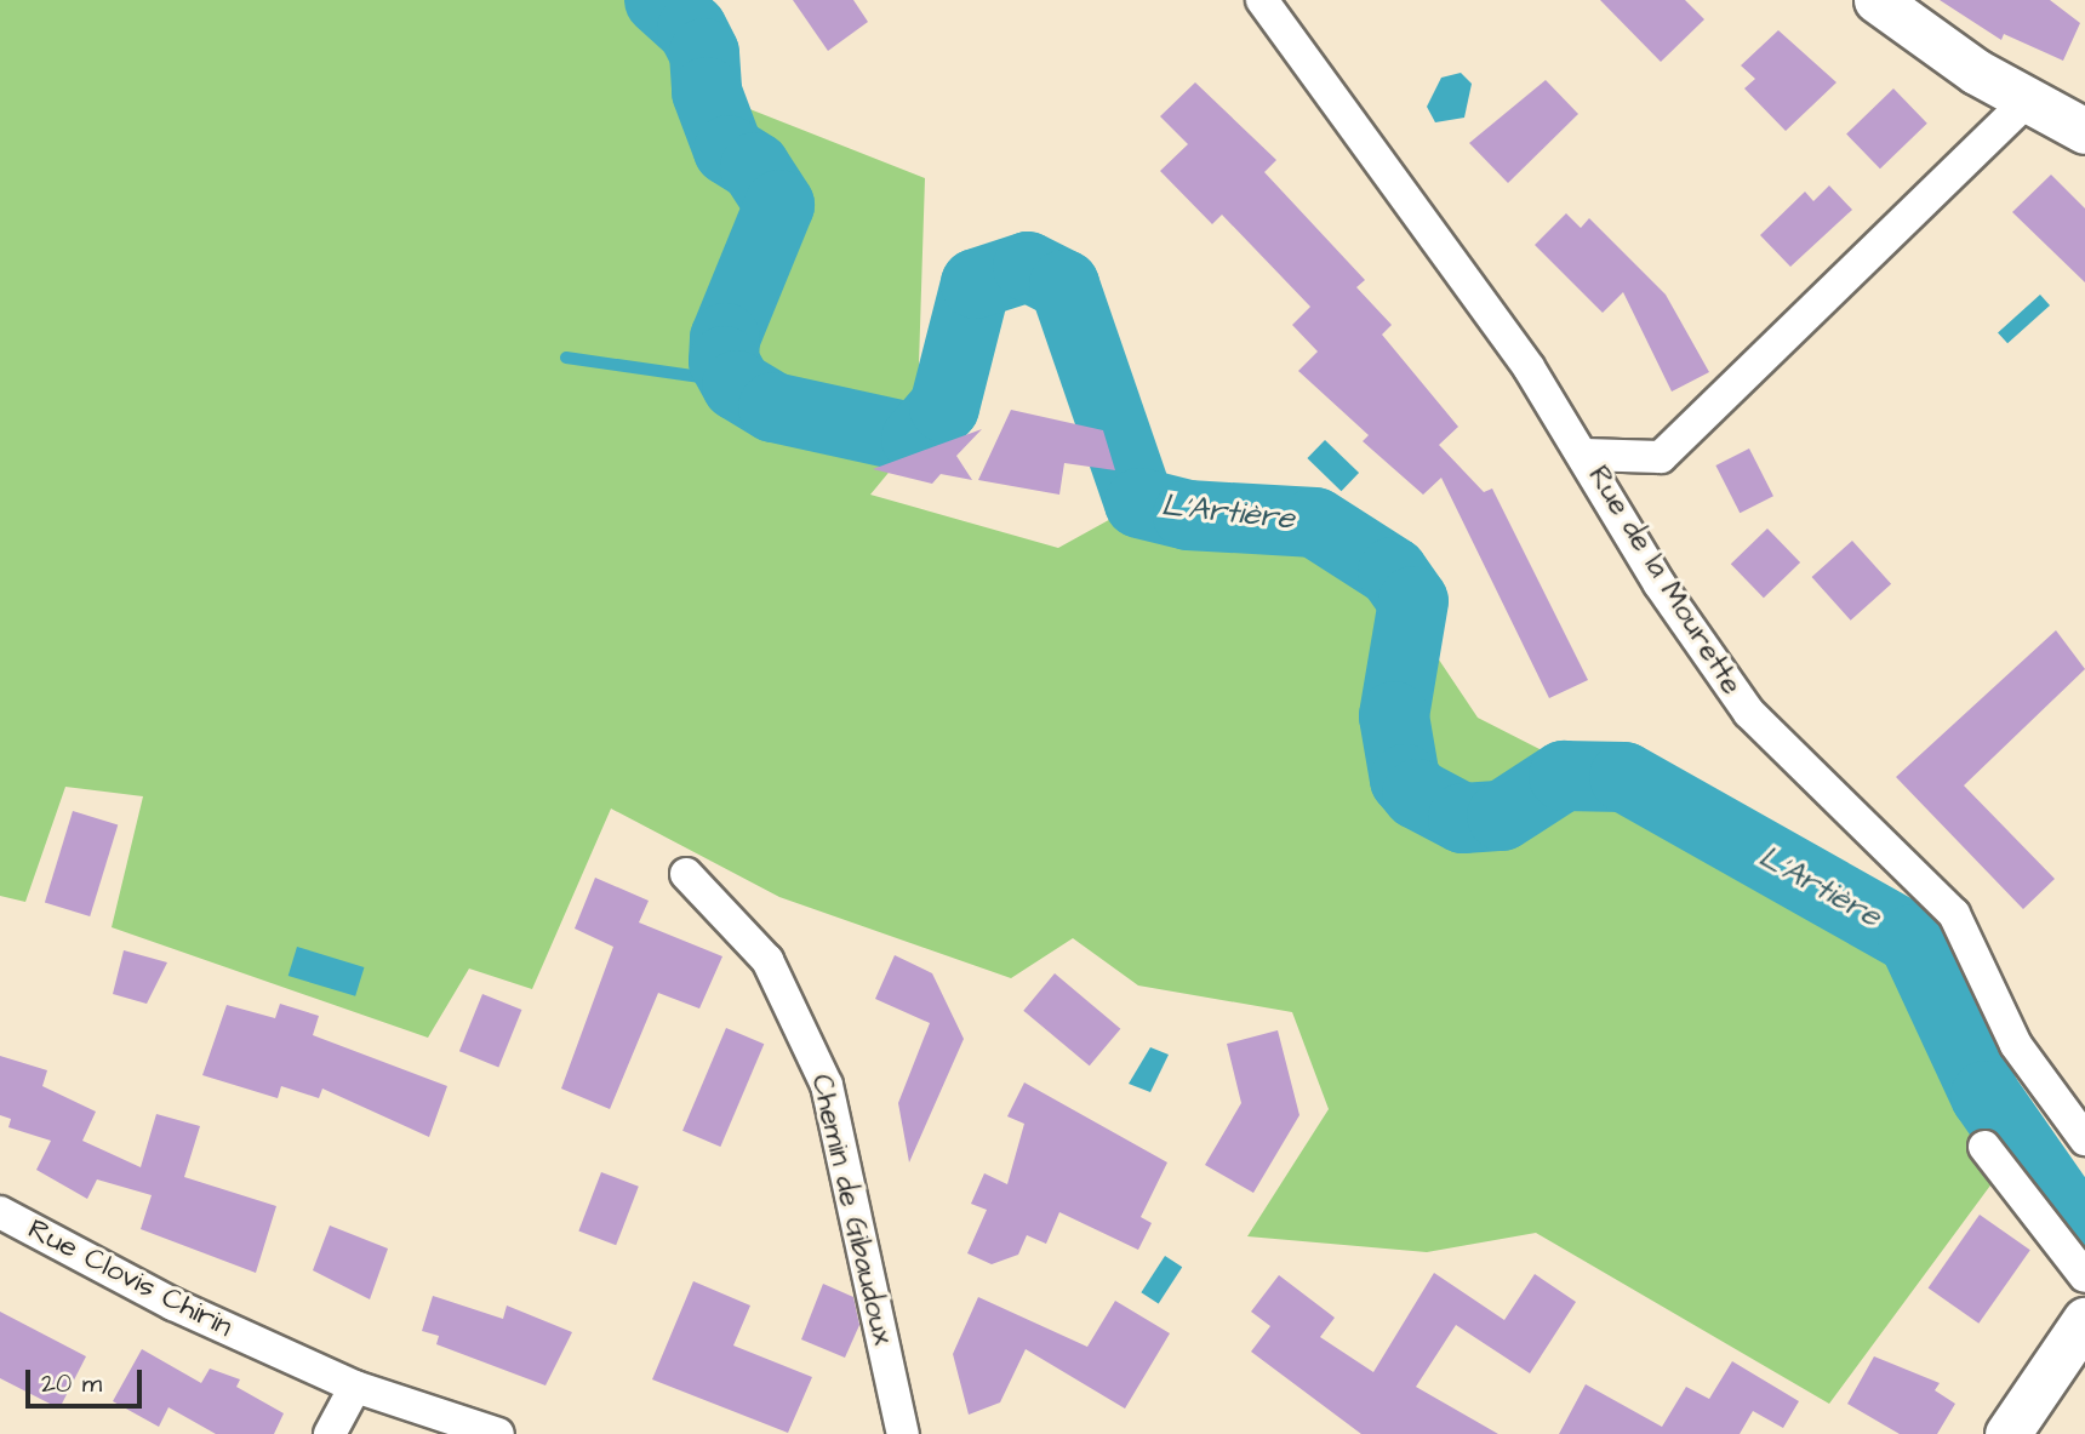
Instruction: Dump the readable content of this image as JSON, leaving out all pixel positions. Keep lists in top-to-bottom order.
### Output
{
  "streets": {
    "street": ["Rue de la Mourette", "Chemin de Gibaudoux", "Rue Clovis Chirin"]
  },
  "water": ["L'Artière"],
  "scale_bar": "20 m"
}
